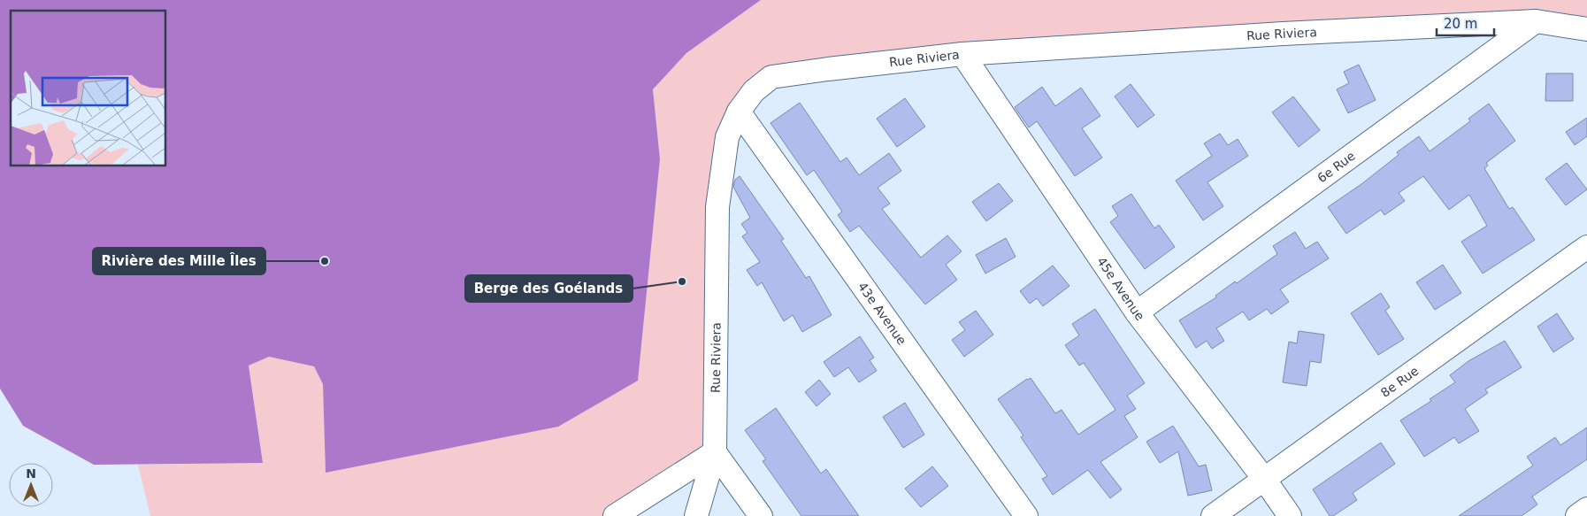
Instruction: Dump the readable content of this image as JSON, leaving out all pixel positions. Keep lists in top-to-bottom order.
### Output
{
  "streets": {
    "street": [
      "Rue Riviera",
      "6e Rue",
      "45e Avenue",
      "43e Avenue",
      "8e Rue"
    ]
  },
  "crossings": [
    ["Rue Riviera", "6e Rue"],
    ["Rue Riviera", "45e Avenue"],
    ["Rue Riviera", "43e Avenue"],
    ["6e Rue", "45e Avenue"],
    ["45e Avenue", "8e Rue"]
  ],
  "places": ["Rivière des Mille Îles", "Berge des Goélands"],
  "scale_bar": "20 m",
  "north": "top"
}
